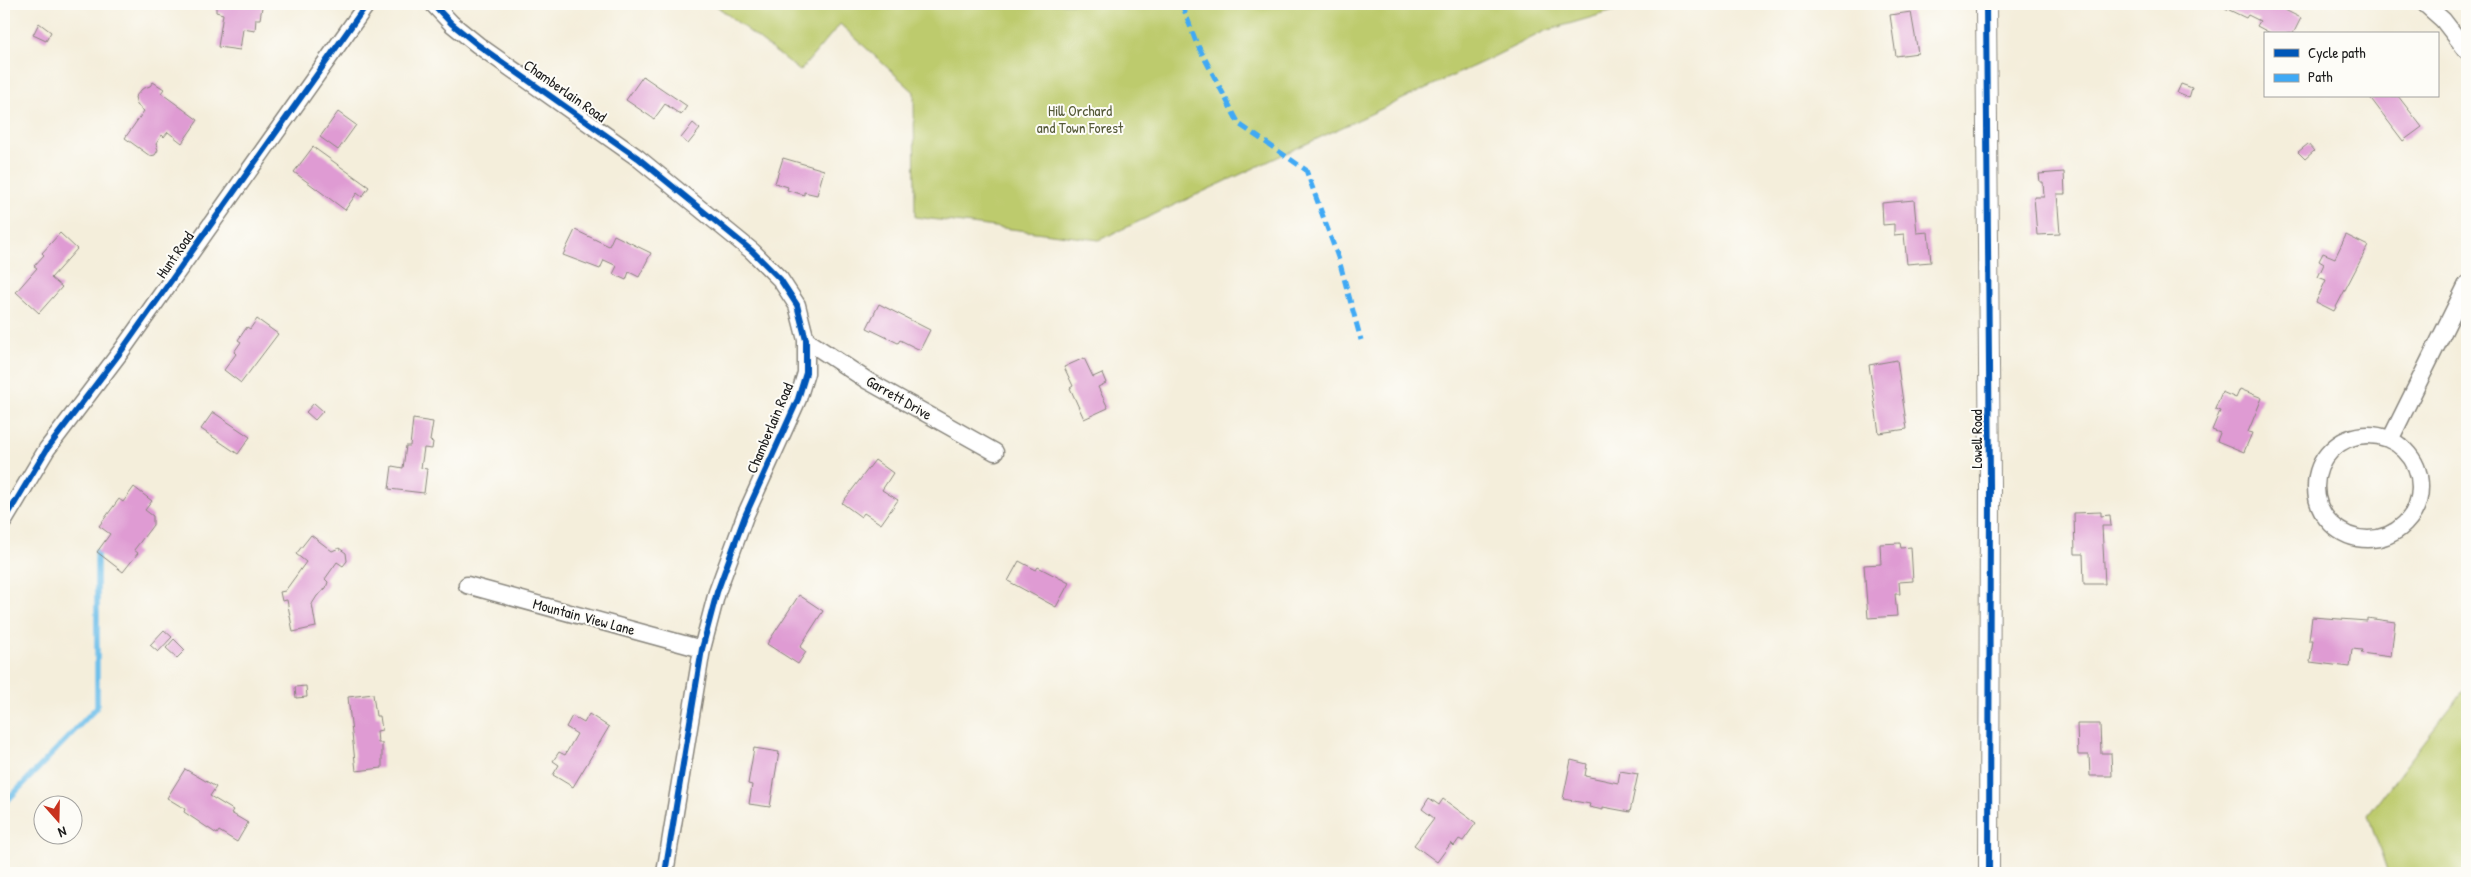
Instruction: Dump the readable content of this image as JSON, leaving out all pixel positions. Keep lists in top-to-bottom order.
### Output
{
  "streets": {
    "street": [
      "Chamberlain Road",
      "Hunt Road",
      "Garrett Drive",
      "Lowell Road",
      "Mountain View Lane"
    ]
  },
  "crossings": [
    ["Chamberlain Road", "Garrett Drive"],
    ["Chamberlain Road", "Mountain View Lane"]
  ],
  "parks": ["Hill Orchard and Town Forest"],
  "legend": ["Cycle path", "Path"],
  "north": "bottom"
}
